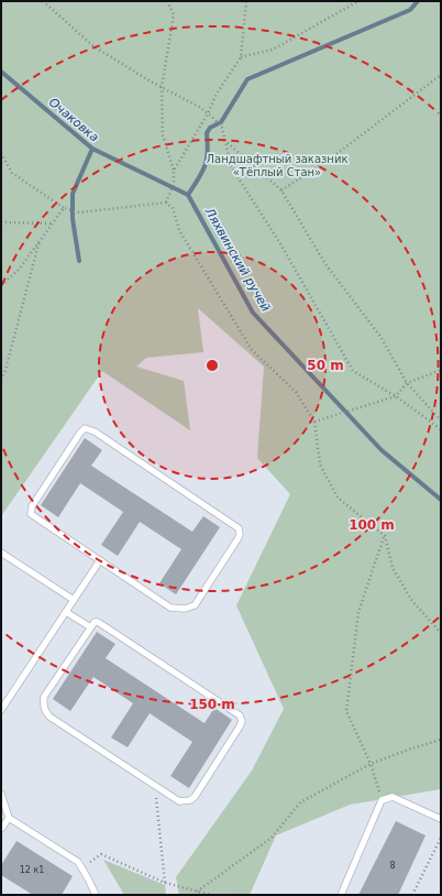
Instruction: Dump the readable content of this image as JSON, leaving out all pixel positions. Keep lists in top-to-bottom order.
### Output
{
  "water": ["Очаковка", "Ляхвинский ручей"],
  "parks": ["Ландшафтный заказник «Тёплый Стан»"],
  "house_numbers": ["8", "12 к1"],
  "rings": ["50 m", "100 m", "150 m"]
}
